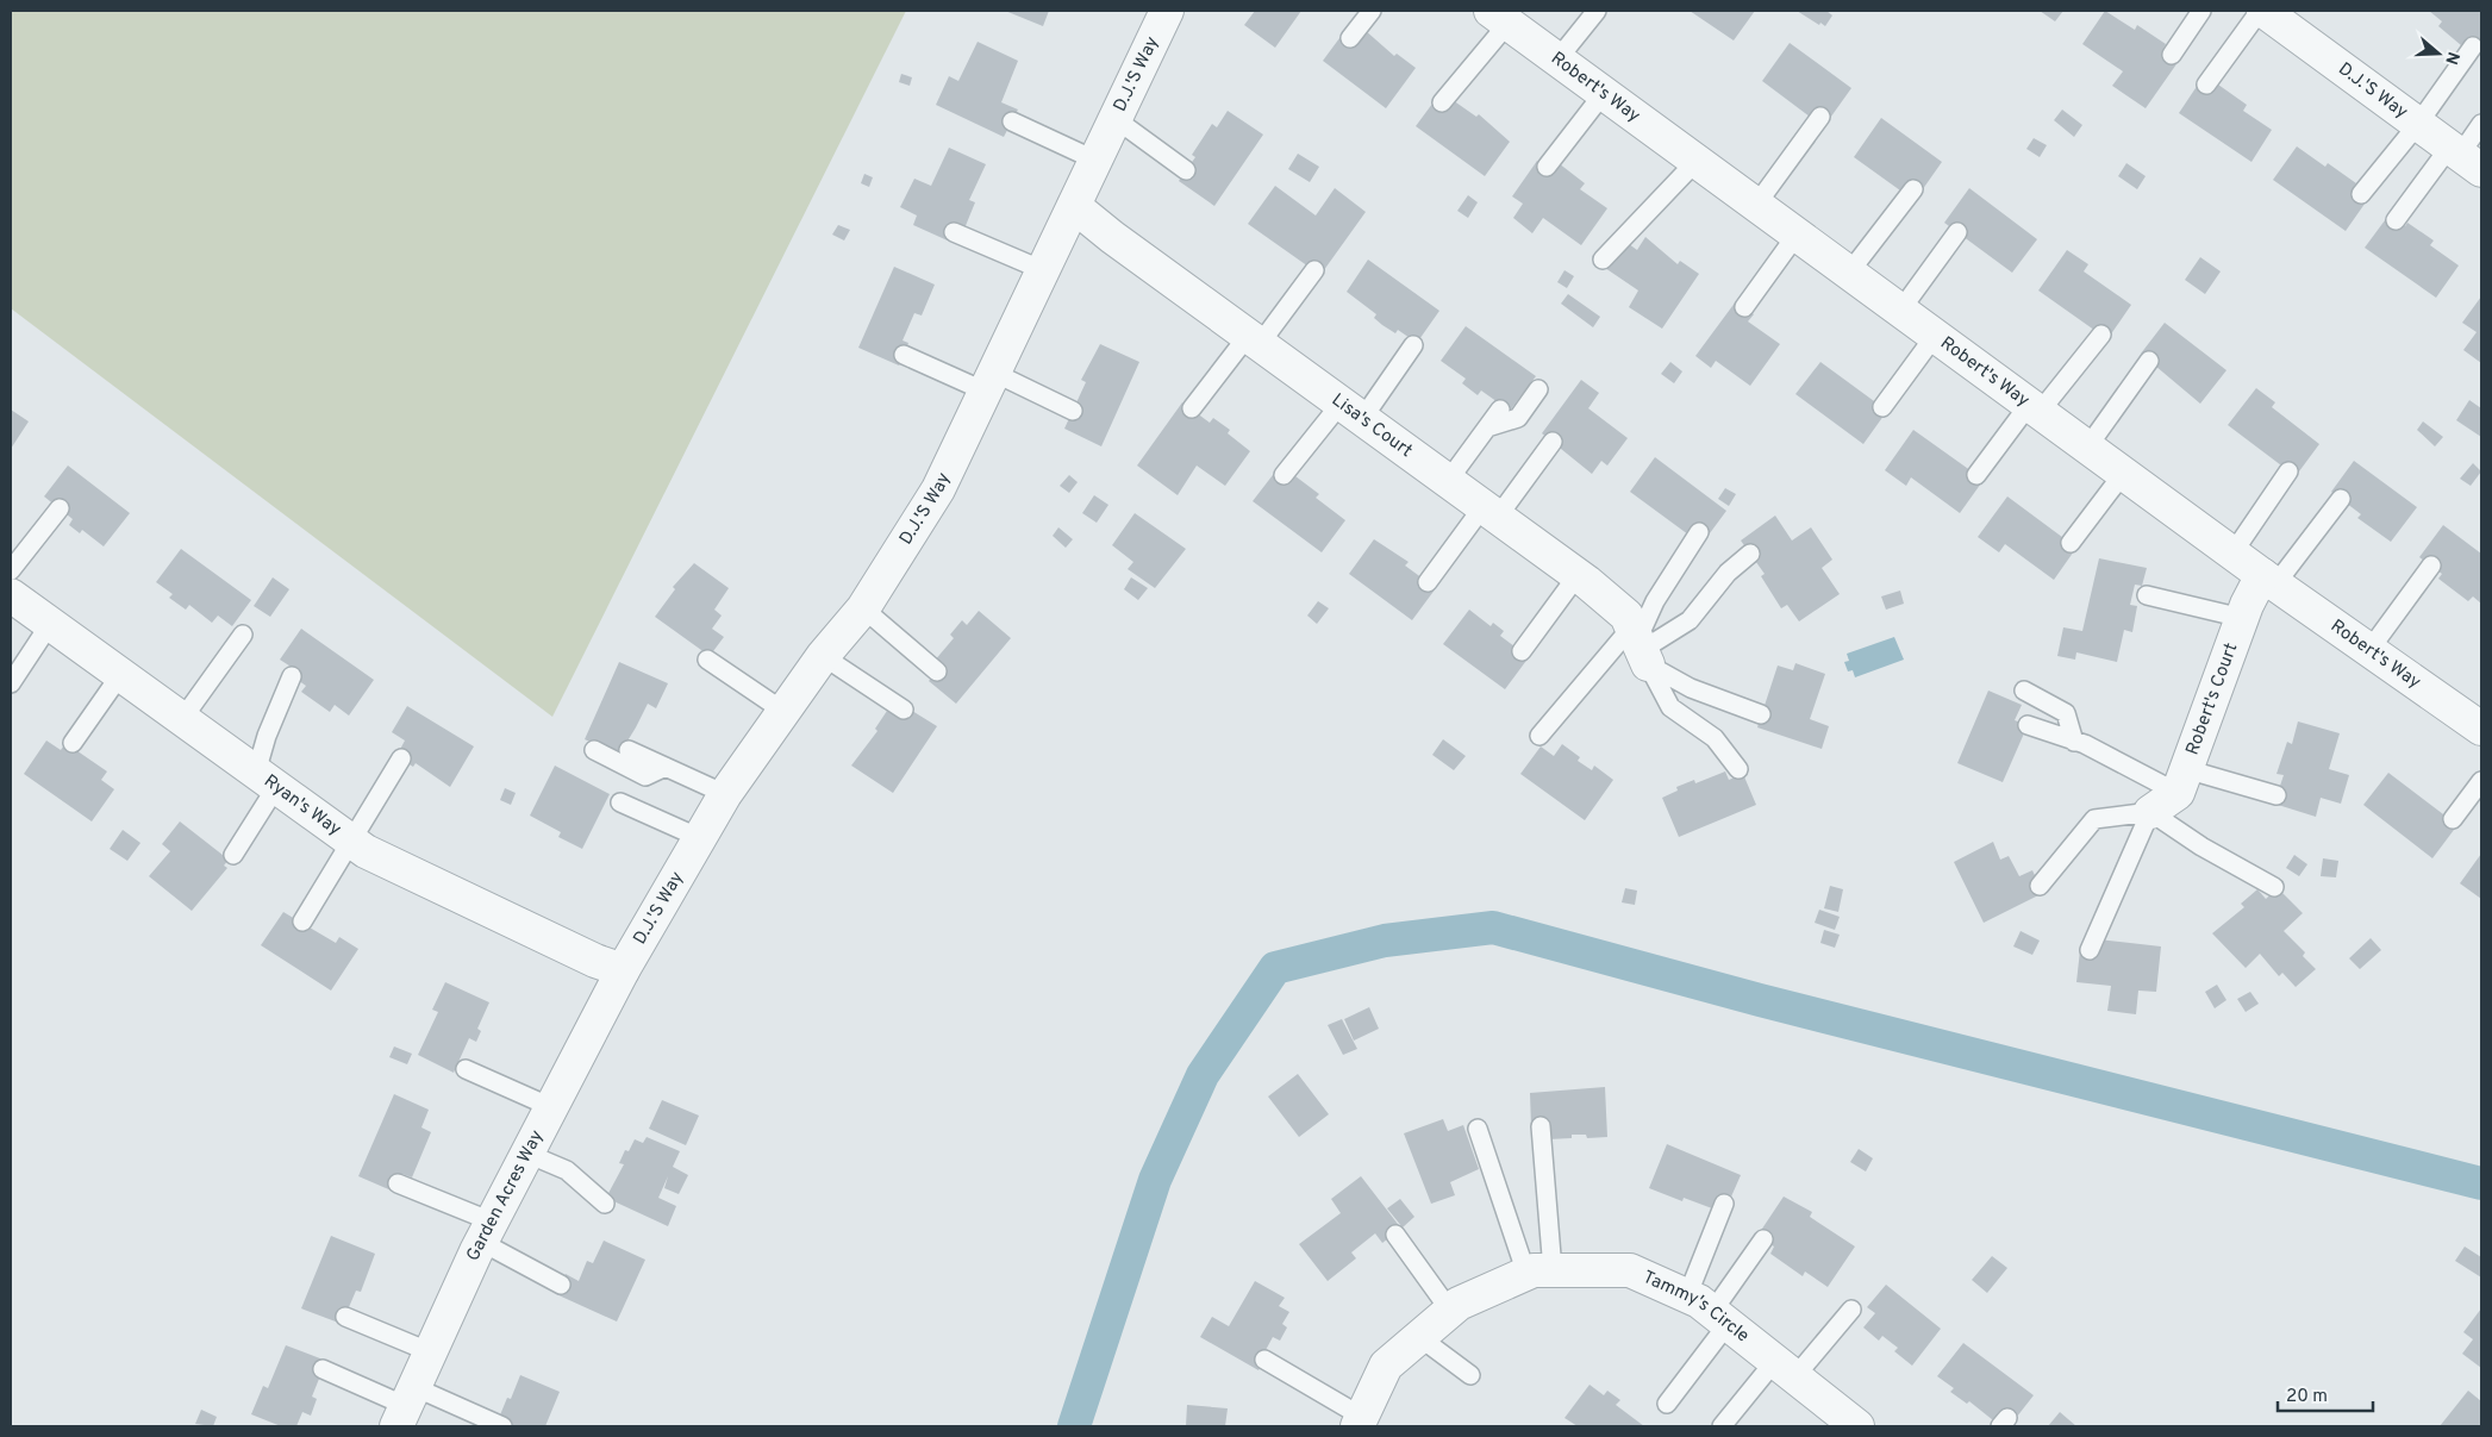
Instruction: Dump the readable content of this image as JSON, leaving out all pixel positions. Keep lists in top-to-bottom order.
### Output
{
  "streets": {
    "street": [
      "D.J.'S Way",
      "Robert's Way",
      "Lisa's Court",
      "Robert's Court",
      "Ryan's Way",
      "Garden Acres Way",
      "Tammy's Circle"
    ]
  },
  "crossings": [
    ["D.J.'S Way", "Lisa's Court"],
    ["D.J.'S Way", "Ryan's Way"],
    ["D.J.'S Way", "Garden Acres Way"],
    ["Robert's Way", "Robert's Court"],
    ["Ryan's Way", "Garden Acres Way"]
  ],
  "scale_bar": "20 m",
  "north": "right"
}
